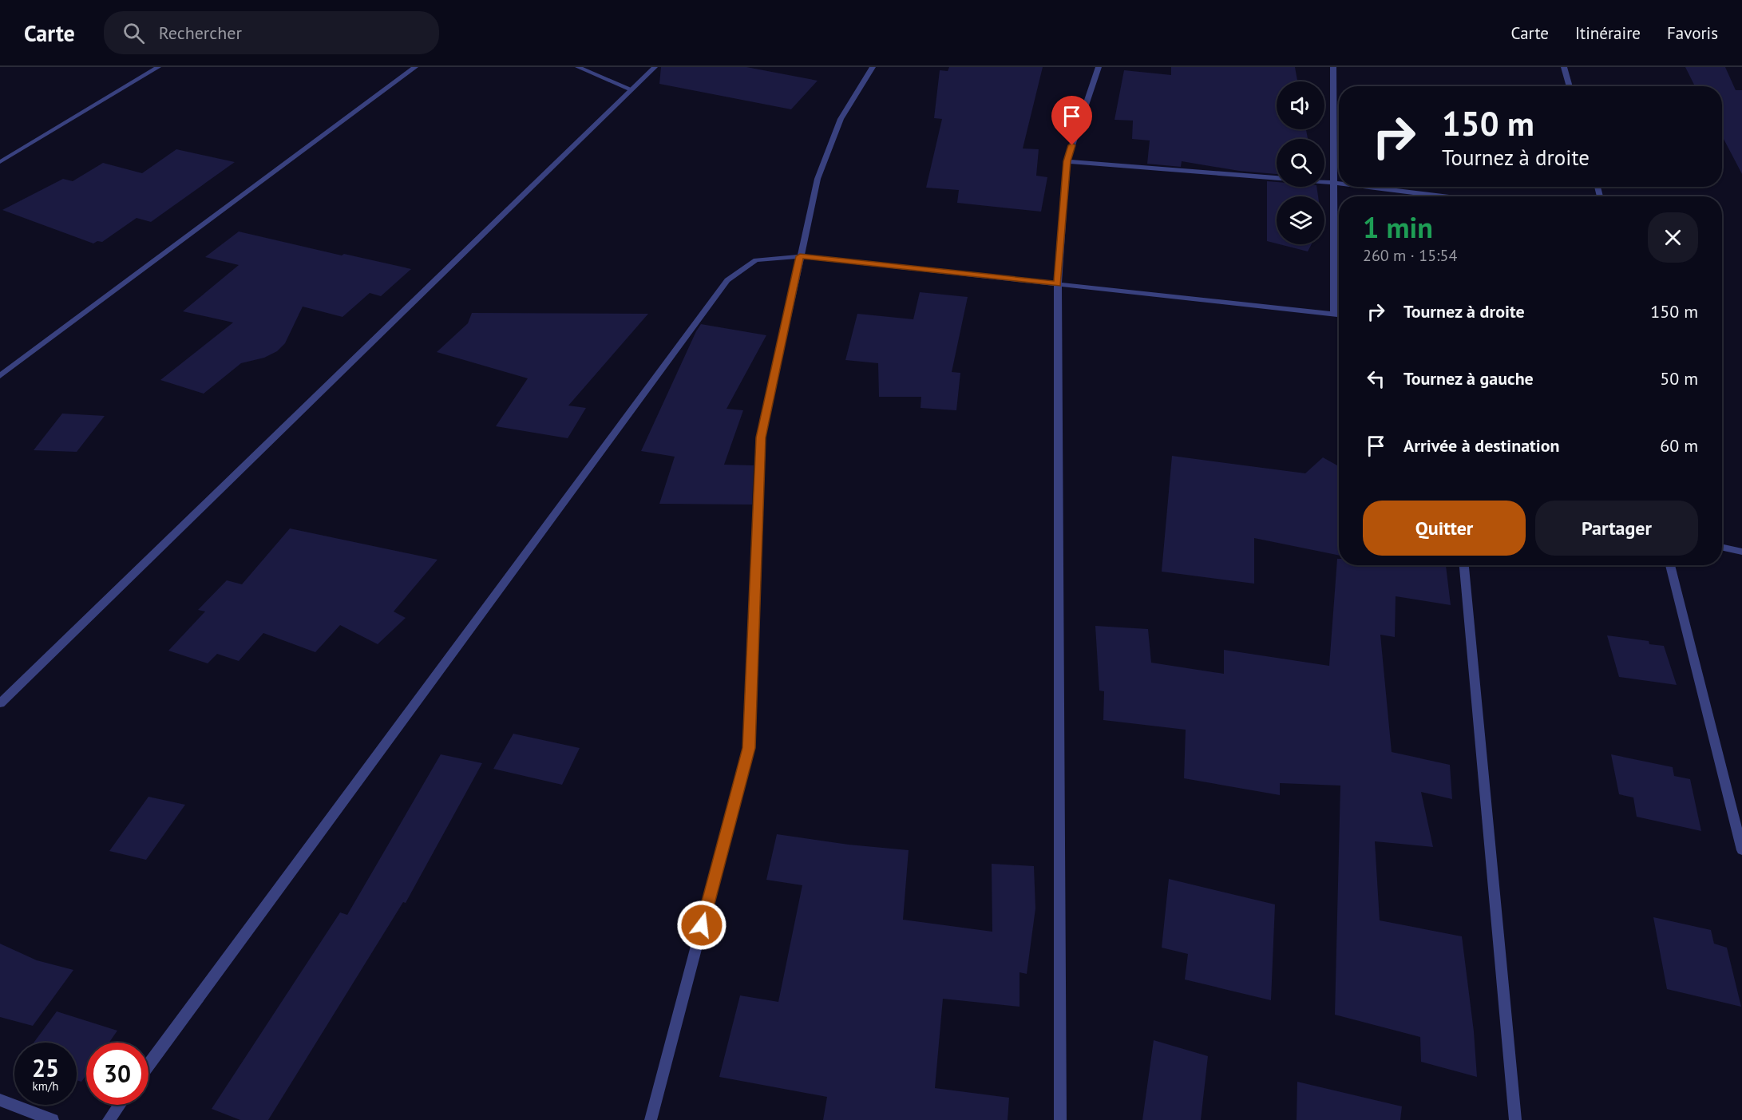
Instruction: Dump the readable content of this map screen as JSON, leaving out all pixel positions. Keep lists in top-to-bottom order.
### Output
{
  "page": {
    "header": "Carte",
    "search": "Rechercher",
    "nav": ["Carte", "Itinéraire", "Favoris"],
    "turn": ["150 m", "Tournez à droite"],
    "heading": ["1 min", "260 m · 15:54"],
    "list": [
      {
        "name": "Tournez à droite",
        "value": "150 m"
      },
      {
        "name": "Tournez à gauche",
        "value": "50 m"
      },
      {
        "name": "Arrivée à destination",
        "value": "60 m"
      }
    ],
    "buttons": ["Quitter", "Partager"],
    "speed": "25 km/h",
    "limit": "30"
  }
}
